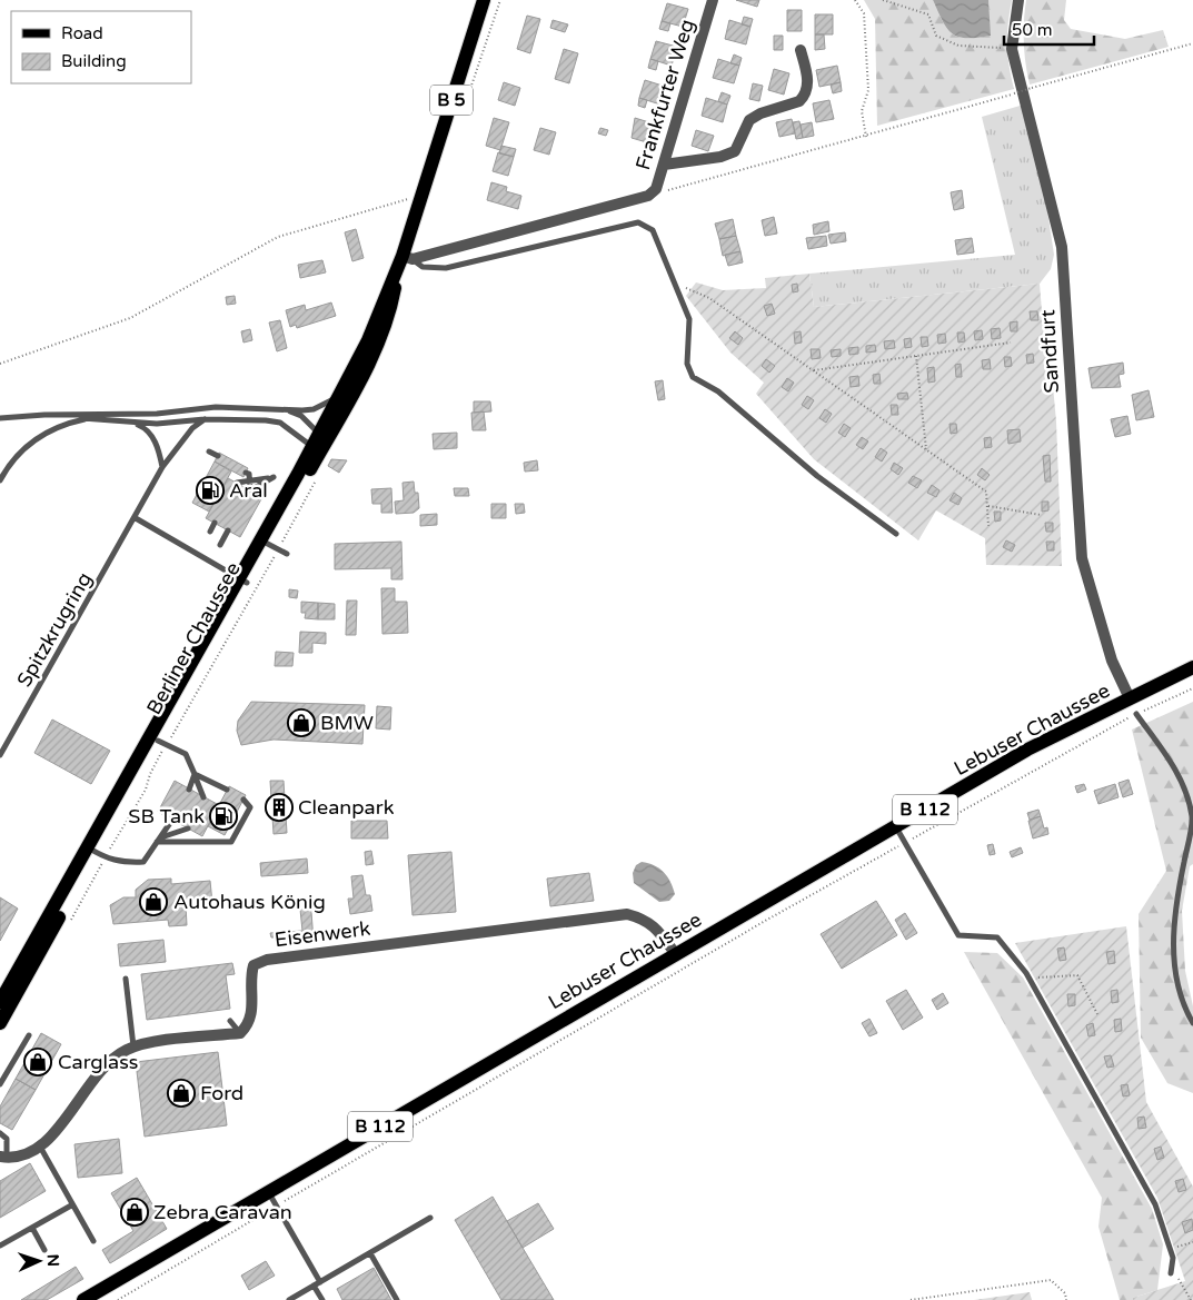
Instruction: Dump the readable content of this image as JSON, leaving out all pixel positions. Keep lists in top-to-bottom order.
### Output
{
  "streets": {
    "main road": [
      "B 5",
      "Berliner Chaussee",
      "Lebuser Chaussee",
      "B 112"
    ],
    "street": ["Frankfurter Weg", "Sandfurt", "Eisenwerk"],
    "lane": ["Spitzkrugring"]
  },
  "crossings": [
    ["Sandfurt", "Lebuser Chaussee"],
    ["Lebuser Chaussee", "Eisenwerk"]
  ],
  "places": {
    "fuel station": ["Aral", "SB Tank"],
    "shop": [
      "BMW",
      "Autohaus König",
      "Carglass",
      "Ford",
      "Zebra Caravan"
    ],
    "building": ["Cleanpark"]
  },
  "legend": ["Road", "Building"],
  "scale_bar": "50 m",
  "north": "right"
}
